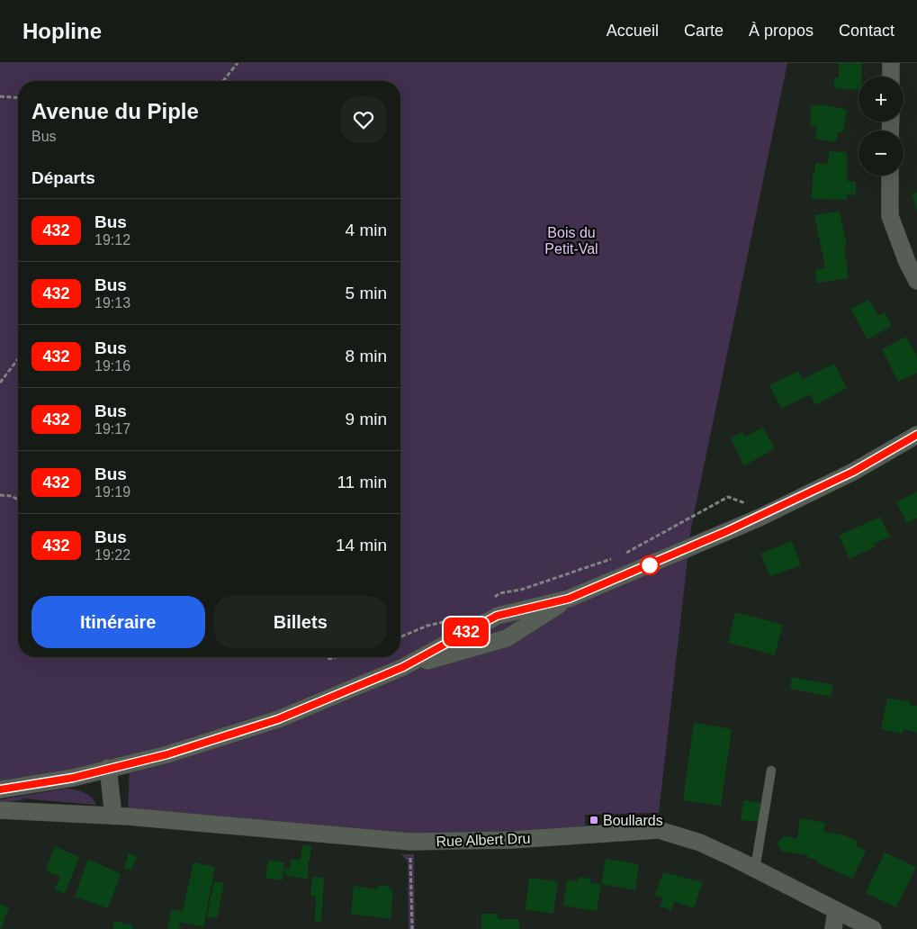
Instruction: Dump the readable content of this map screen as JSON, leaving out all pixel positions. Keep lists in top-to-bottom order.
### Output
{
  "streets": {
    "street": ["Rue Albert Dru"]
  },
  "parks": ["Bois du Petit-Val"],
  "places": {
    "transit": ["Boullards"]
  },
  "lines": ["bus line 432"],
  "page": {
    "header": "Hopline",
    "nav": [
      "Accueil",
      "Carte",
      "À propos",
      "Contact"
    ],
    "on_map": "432",
    "map_buttons": ["+", "−"],
    "heading": [
      ["Avenue du Piple", "Bus"],
      "Départs"
    ],
    "list": [
      {
        "mark": "432",
        "name": "Bus",
        "note": "19:12",
        "value": "4 min"
      },
      {
        "mark": "432",
        "name": "Bus",
        "note": "19:13",
        "value": "5 min"
      },
      {
        "mark": "432",
        "name": "Bus",
        "note": "19:16",
        "value": "8 min"
      },
      {
        "mark": "432",
        "name": "Bus",
        "note": "19:17",
        "value": "9 min"
      },
      {
        "mark": "432",
        "name": "Bus",
        "note": "19:19",
        "value": "11 min"
      },
      {
        "mark": "432",
        "name": "Bus",
        "note": "19:22",
        "value": "14 min"
      }
    ],
    "buttons": ["Itinéraire", "Billets"]
  }
}
